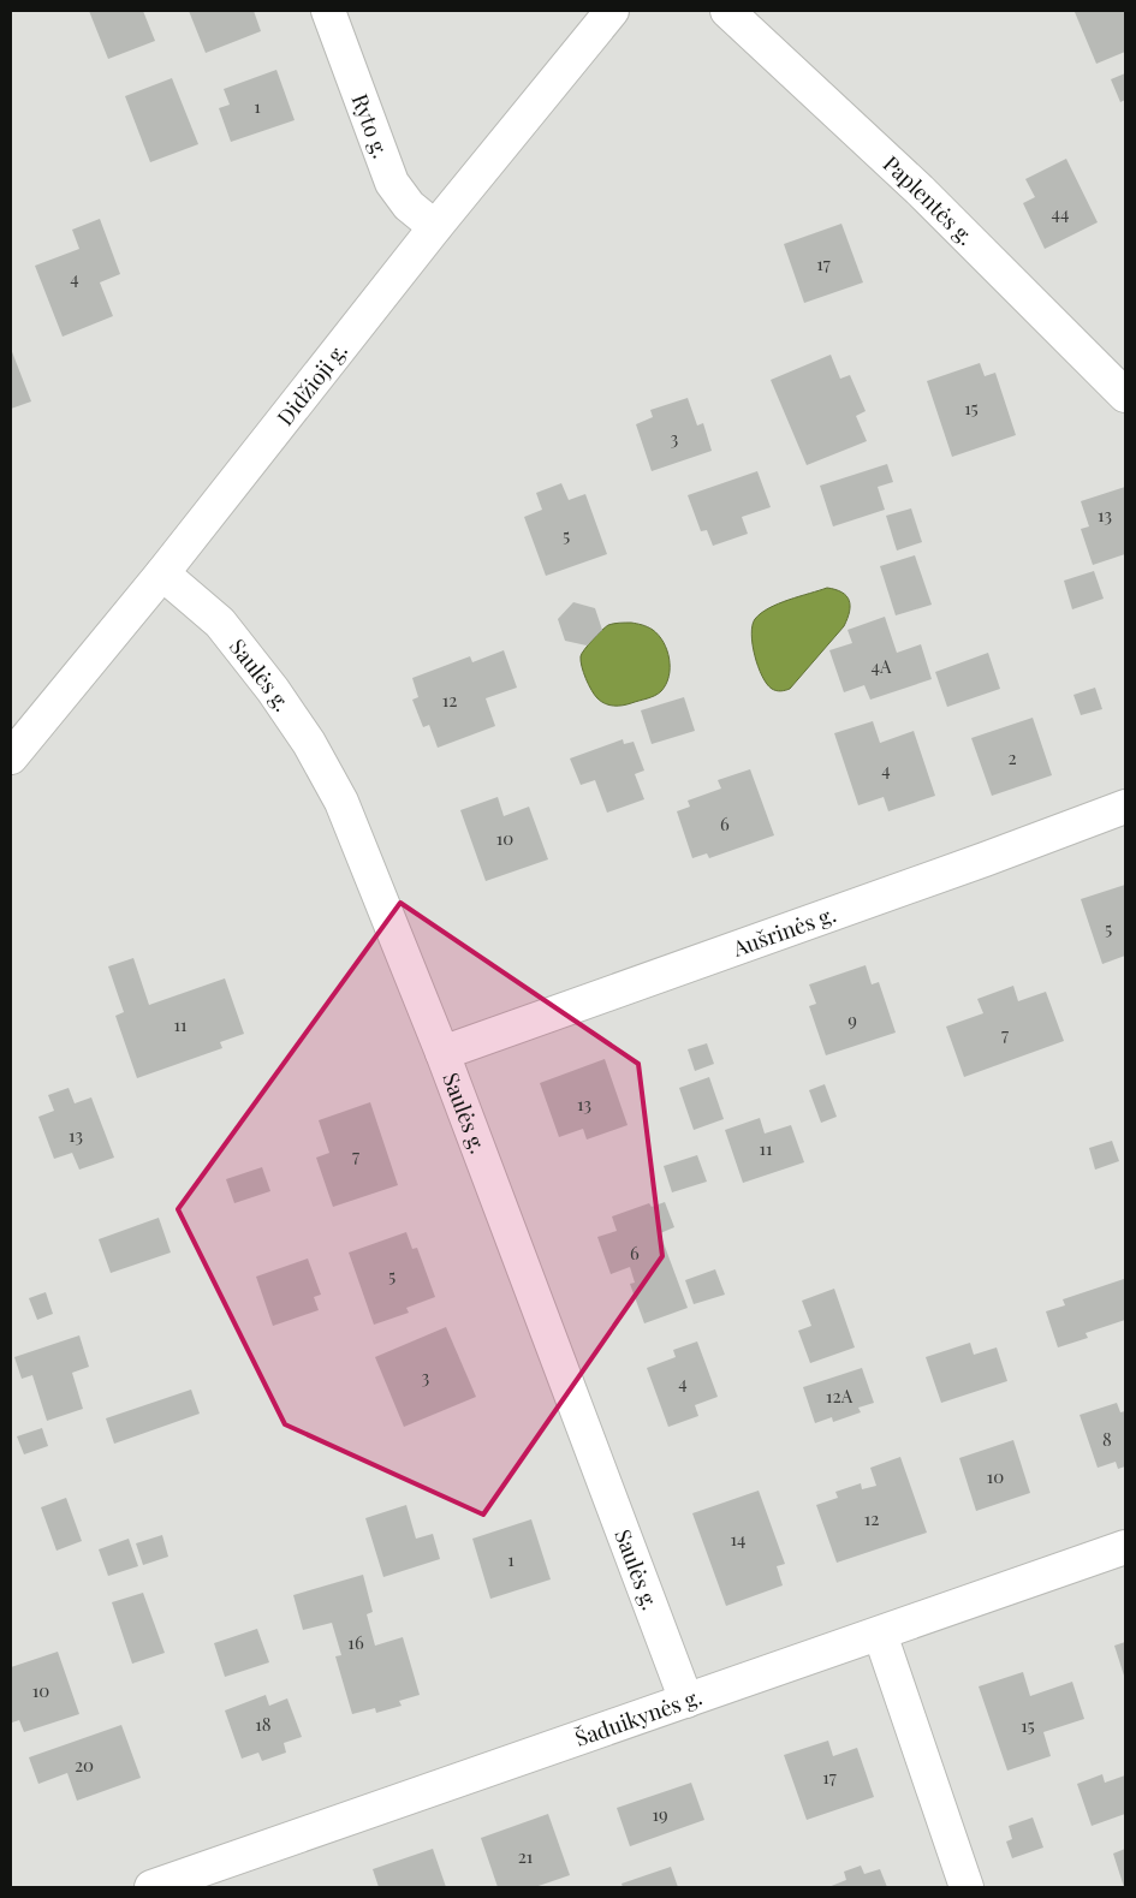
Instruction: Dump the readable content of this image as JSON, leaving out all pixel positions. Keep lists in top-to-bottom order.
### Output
{
  "streets": {
    "street": [
      "Ryto g.",
      "Paplentės g.",
      "Didžioji g.",
      "Saulės g.",
      "Aušrinės g.",
      "Šaduikynės g."
    ]
  },
  "crossings": [
    ["Ryto g.", "Didžioji g."],
    ["Didžioji g.", "Saulės g."],
    ["Saulės g.", "Aušrinės g."],
    ["Saulės g.", "Šaduikynės g."]
  ],
  "house_numbers": [
    "1",
    "44",
    "17",
    "4",
    "15",
    "3",
    "13",
    "5",
    "4A",
    "12",
    "2",
    "4",
    "6",
    "10",
    "5",
    "9",
    "11",
    "7",
    "13",
    "13",
    "11",
    "7",
    "6",
    "5",
    "3",
    "4",
    "12A",
    "8",
    "10",
    "12",
    "14",
    "1",
    "16",
    "10",
    "18",
    "15",
    "20",
    "17",
    "19",
    "21"
  ]
}
